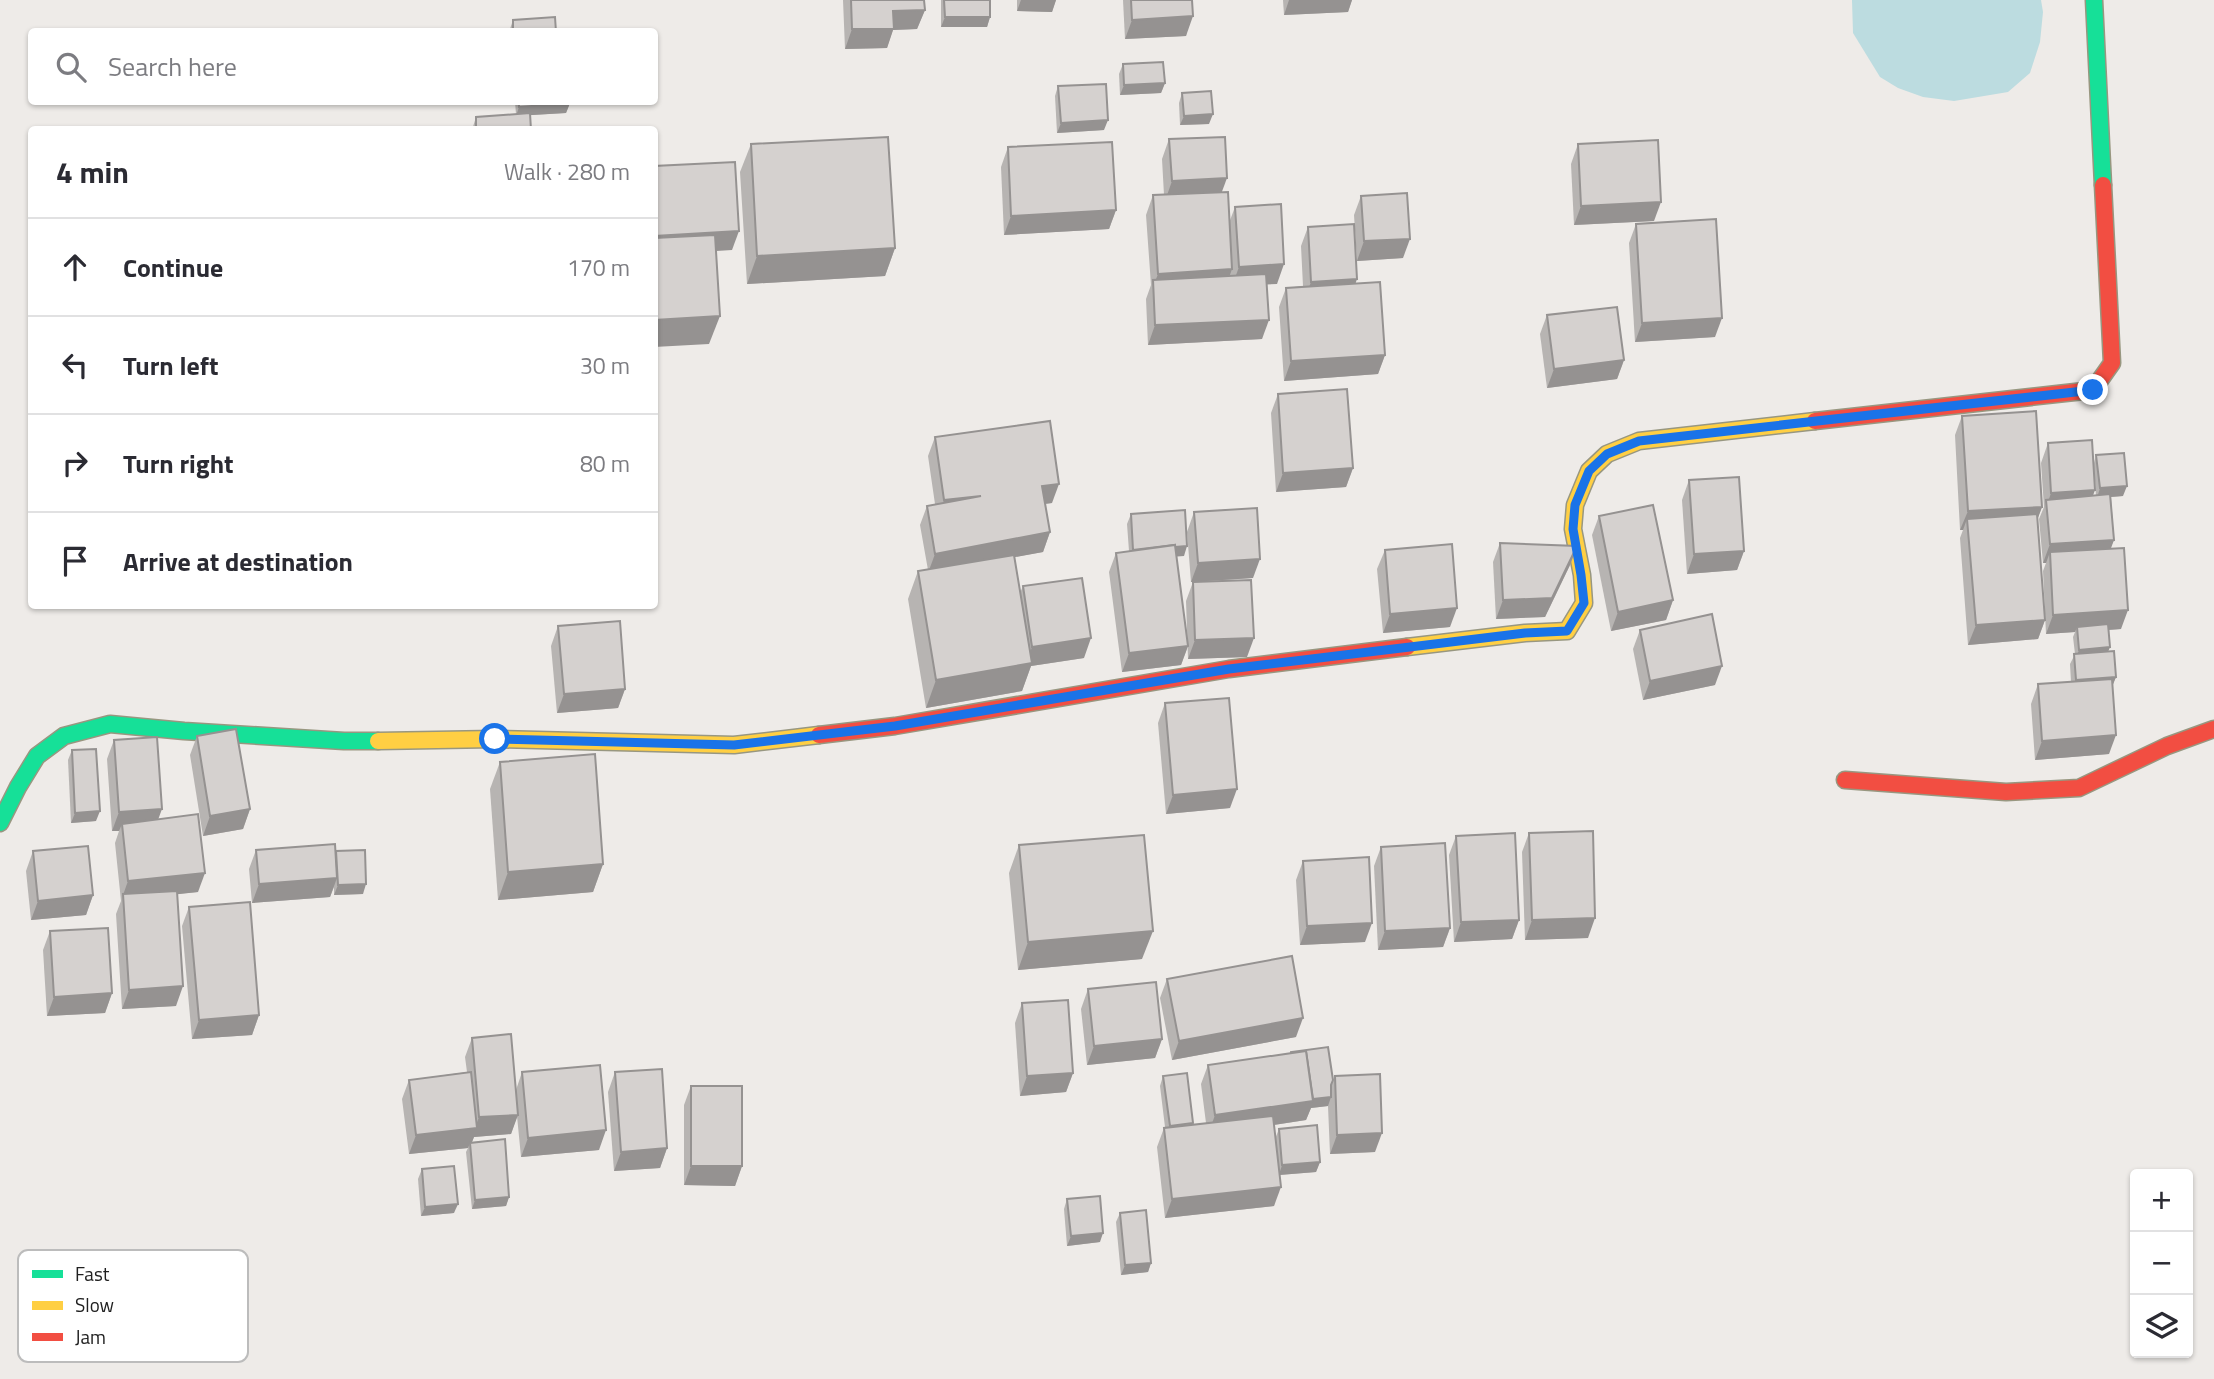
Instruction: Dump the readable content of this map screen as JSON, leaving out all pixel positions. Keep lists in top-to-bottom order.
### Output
{
  "legend": ["Fast", "Slow", "Jam"],
  "page": {
    "search": "Search here",
    "heading": ["4 min", "Walk · 280 m"],
    "list": [
      ["Continue", "170 m"],
      ["Turn left", "30 m"],
      ["Turn right", "80 m"],
      "Arrive at destination"
    ],
    "map_buttons": ["+", "−"]
  }
}
